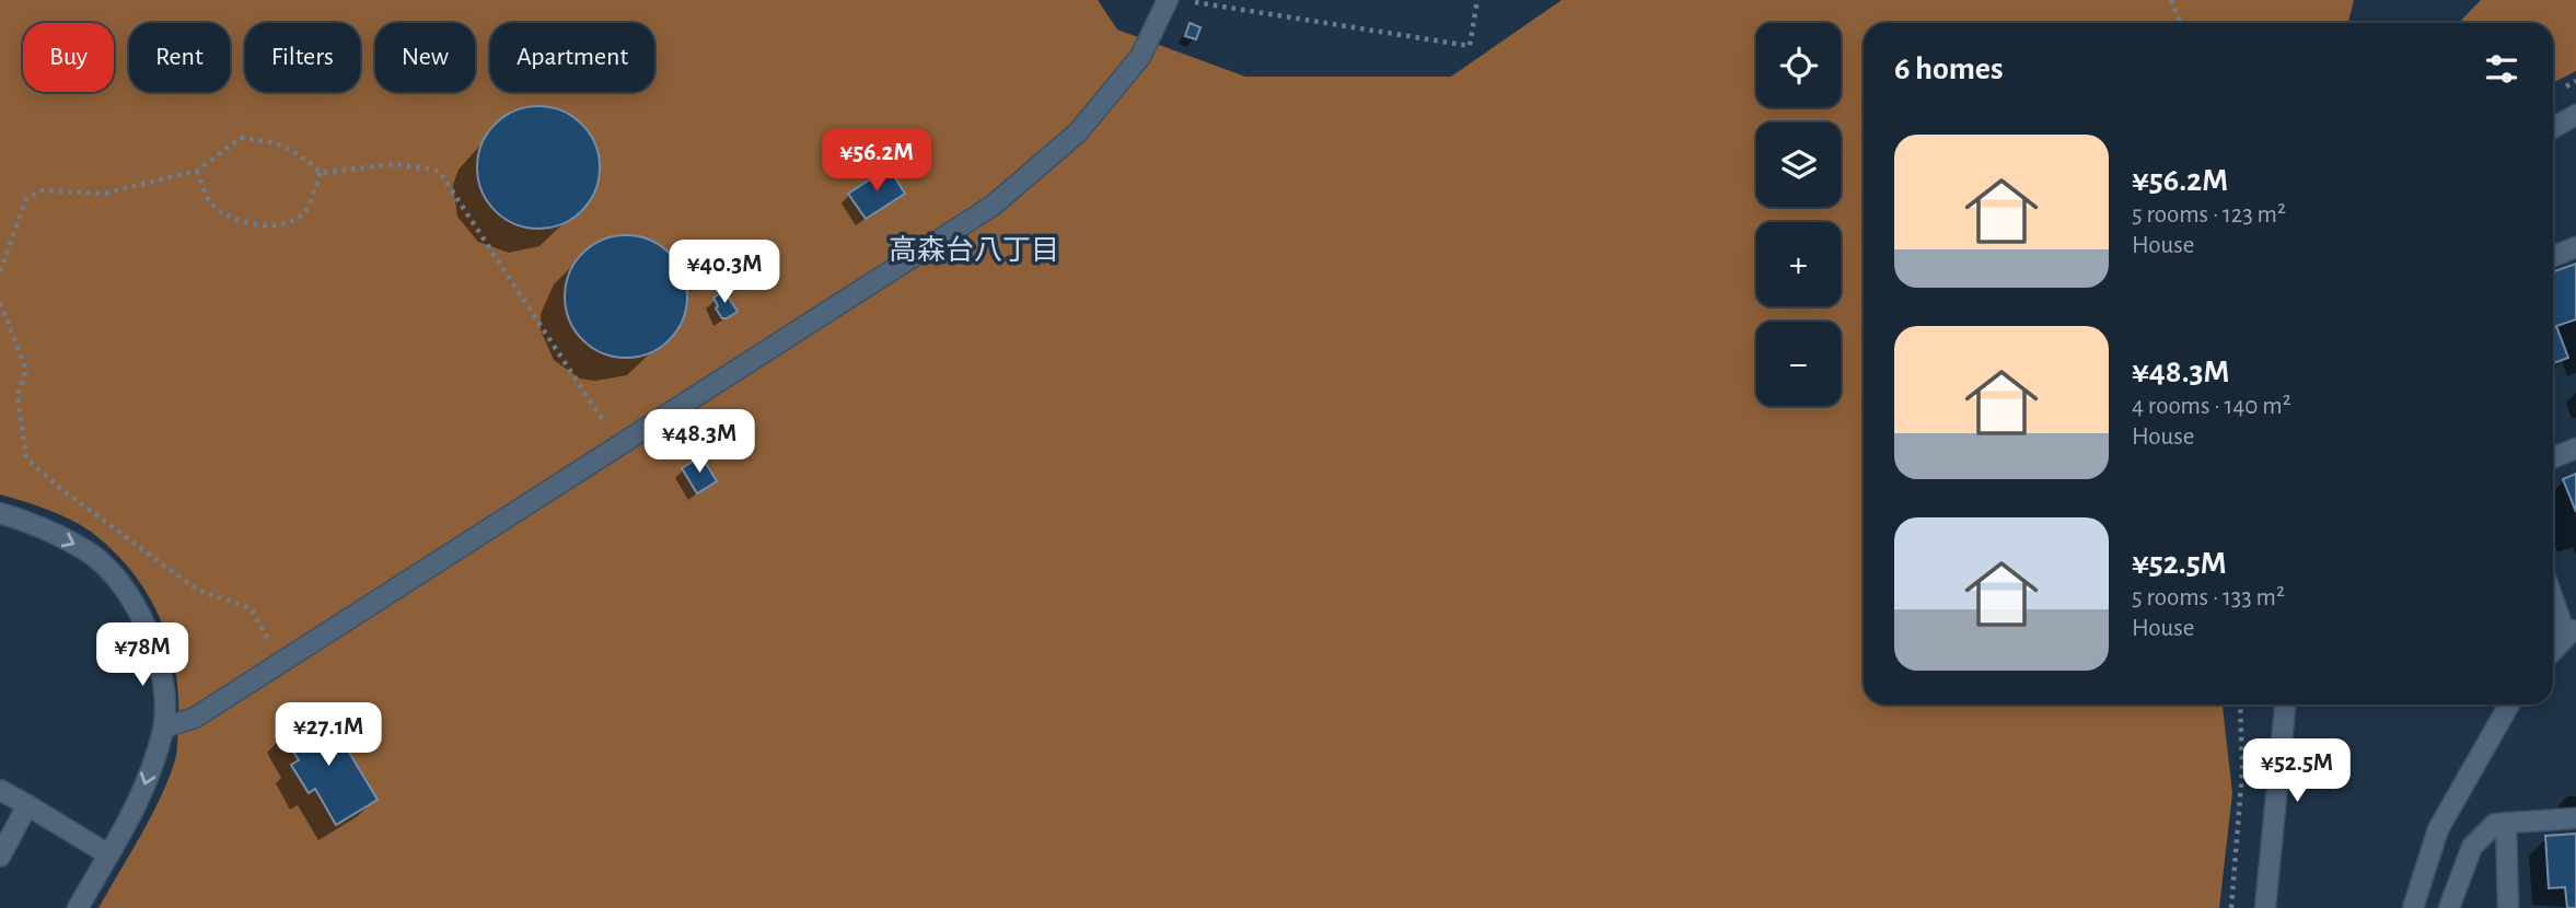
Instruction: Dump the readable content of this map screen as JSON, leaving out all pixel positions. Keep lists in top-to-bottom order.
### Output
{
  "districts": ["高森台八丁目"],
  "page": {
    "map_buttons": ["+", "−"],
    "chip": [
      "Buy",
      "Rent",
      "Filters",
      "New",
      "Apartment"
    ],
    "heading": "6 homes",
    "list": [
      {
        "name": "¥56.2M",
        "note": "5 rooms · 123 m² · House"
      },
      {
        "name": "¥48.3M",
        "note": "4 rooms · 140 m² · House"
      },
      {
        "name": "¥52.5M",
        "note": "5 rooms · 133 m² · House"
      }
    ],
    "price": [
      "¥56.2M",
      "¥40.3M",
      "¥48.3M",
      "¥78M",
      "¥27.1M",
      "¥52.5M"
    ]
  }
}
